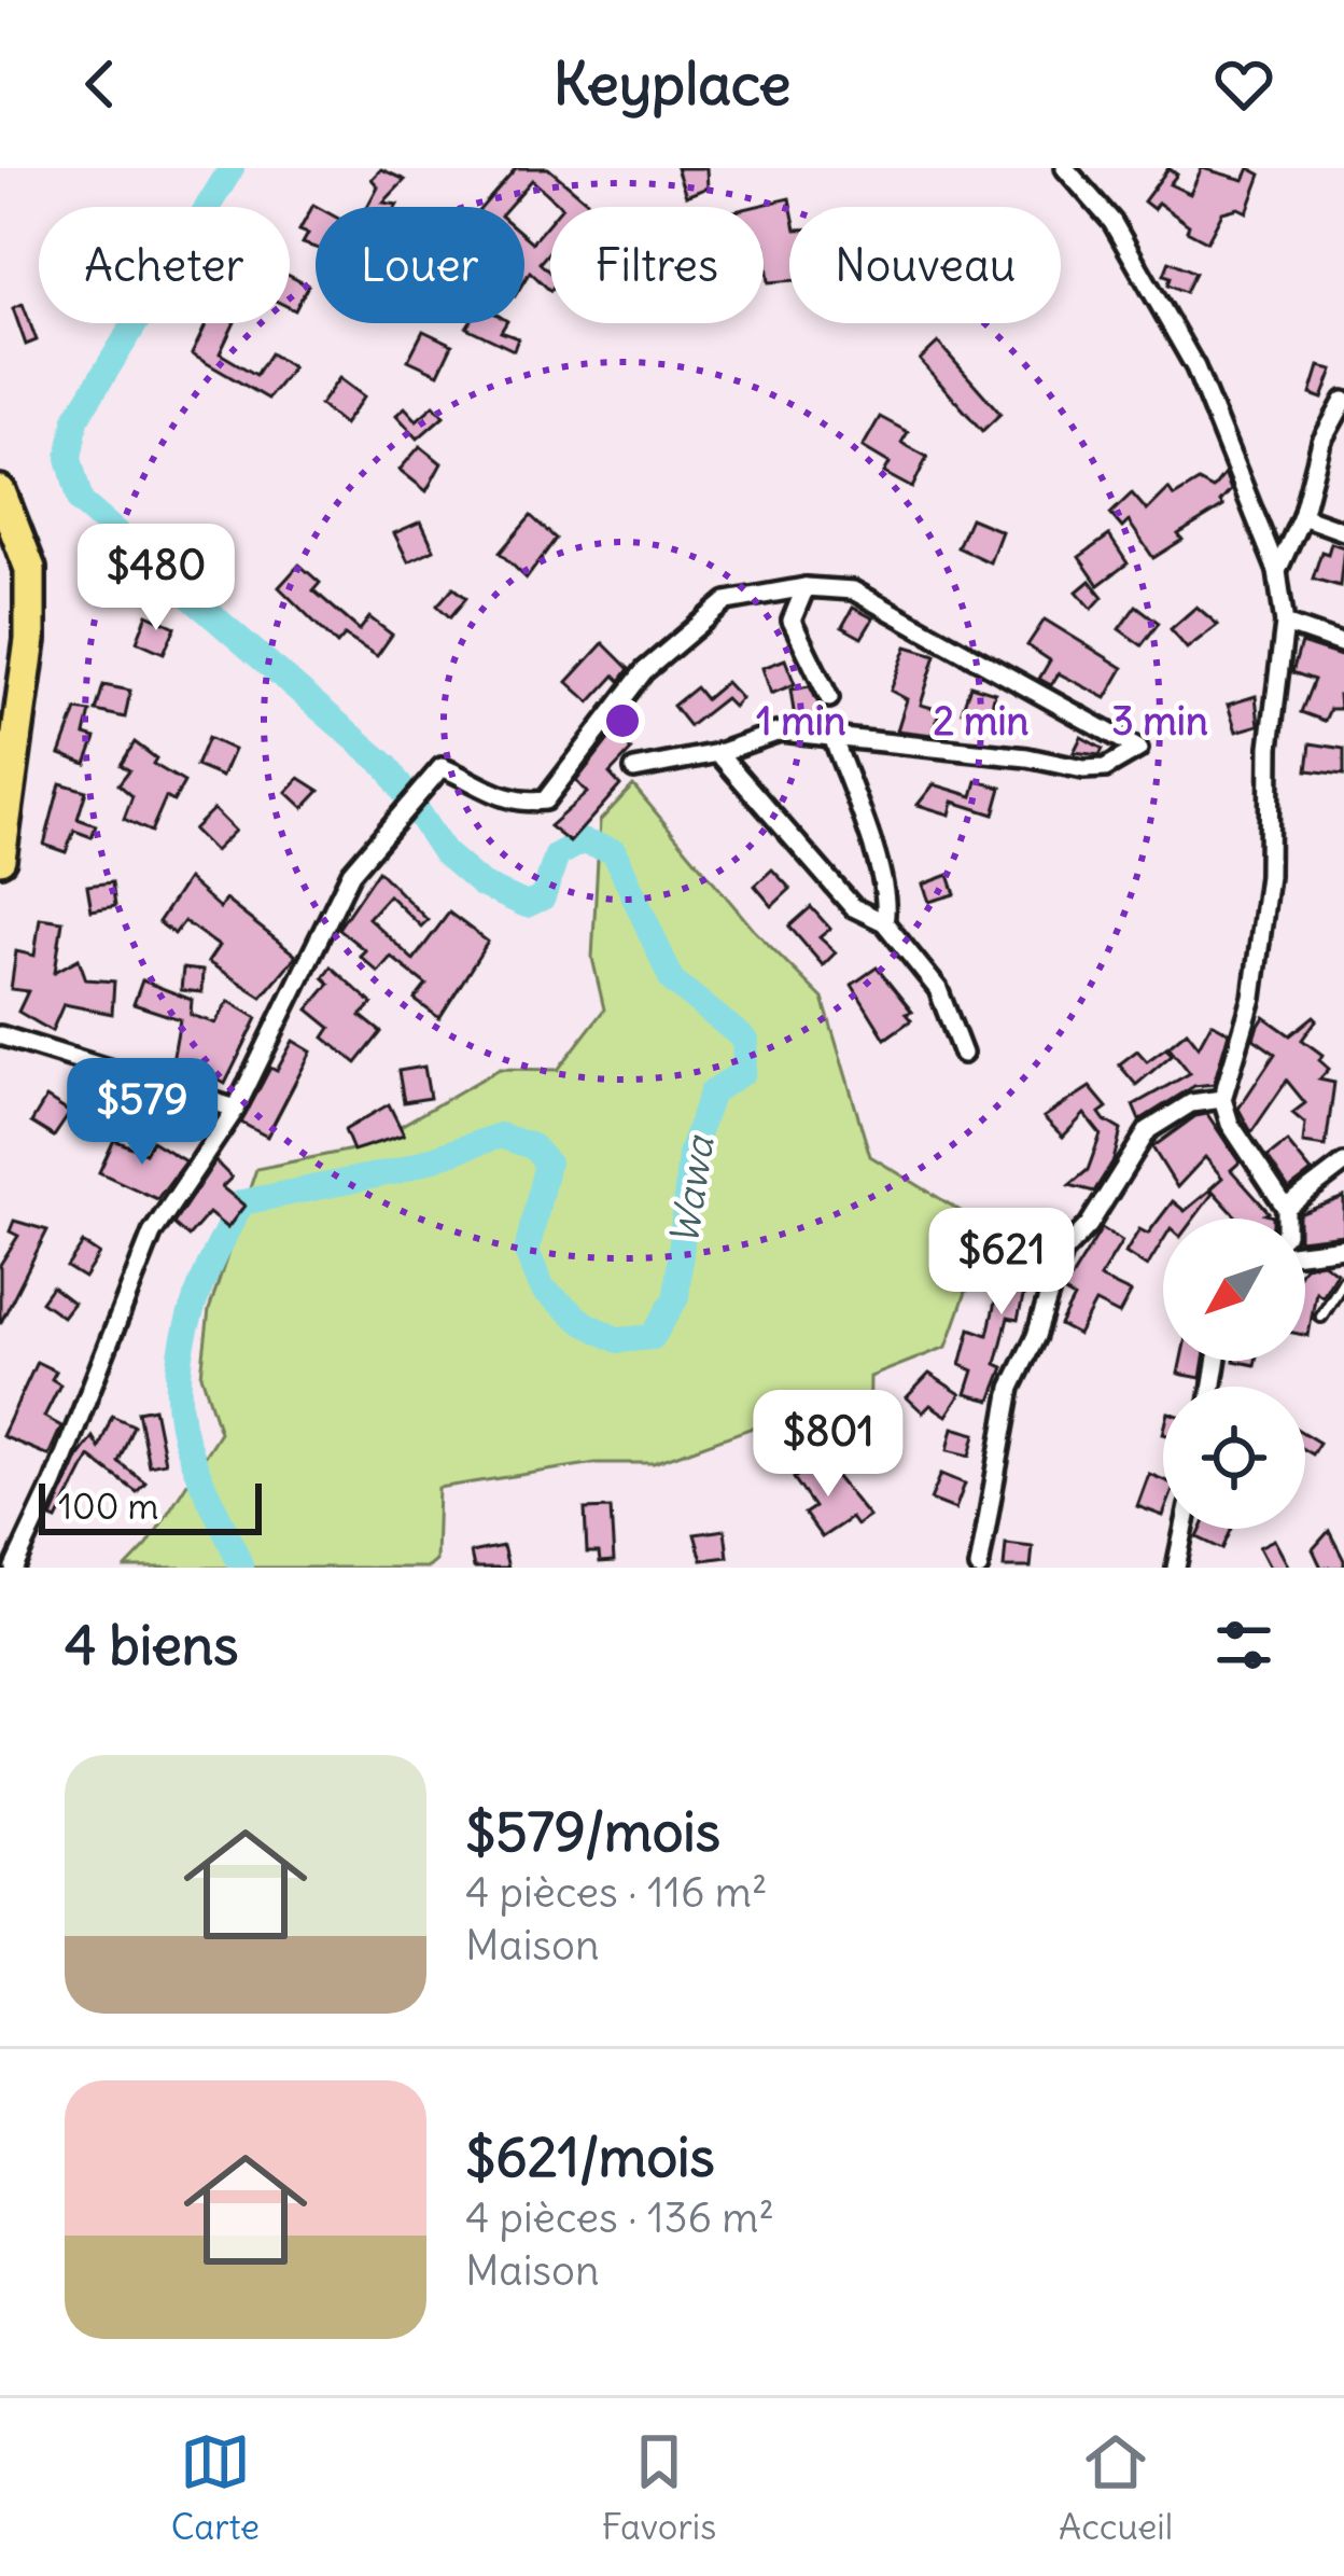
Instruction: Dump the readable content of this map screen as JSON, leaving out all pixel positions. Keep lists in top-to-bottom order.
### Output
{
  "water": ["Wawa"],
  "scale_bar": "100 m",
  "north": "bottom left",
  "page": {
    "header": "Keyplace",
    "chip": [
      "Acheter",
      "Louer",
      "Filtres",
      "Nouveau"
    ],
    "price": [
      "$480",
      "$579",
      "$621",
      "$801"
    ],
    "scale": "100 m",
    "heading": "4 biens",
    "list": [
      {
        "name": "$579/mois",
        "note": "4 pièces · 116 m² · Maison"
      },
      {
        "name": "$621/mois",
        "note": "4 pièces · 136 m² · Maison"
      }
    ],
    "tabs": ["Carte", "Favoris", "Accueil"]
  },
  "rings": ["1 min", "2 min", "3 min"]
}
